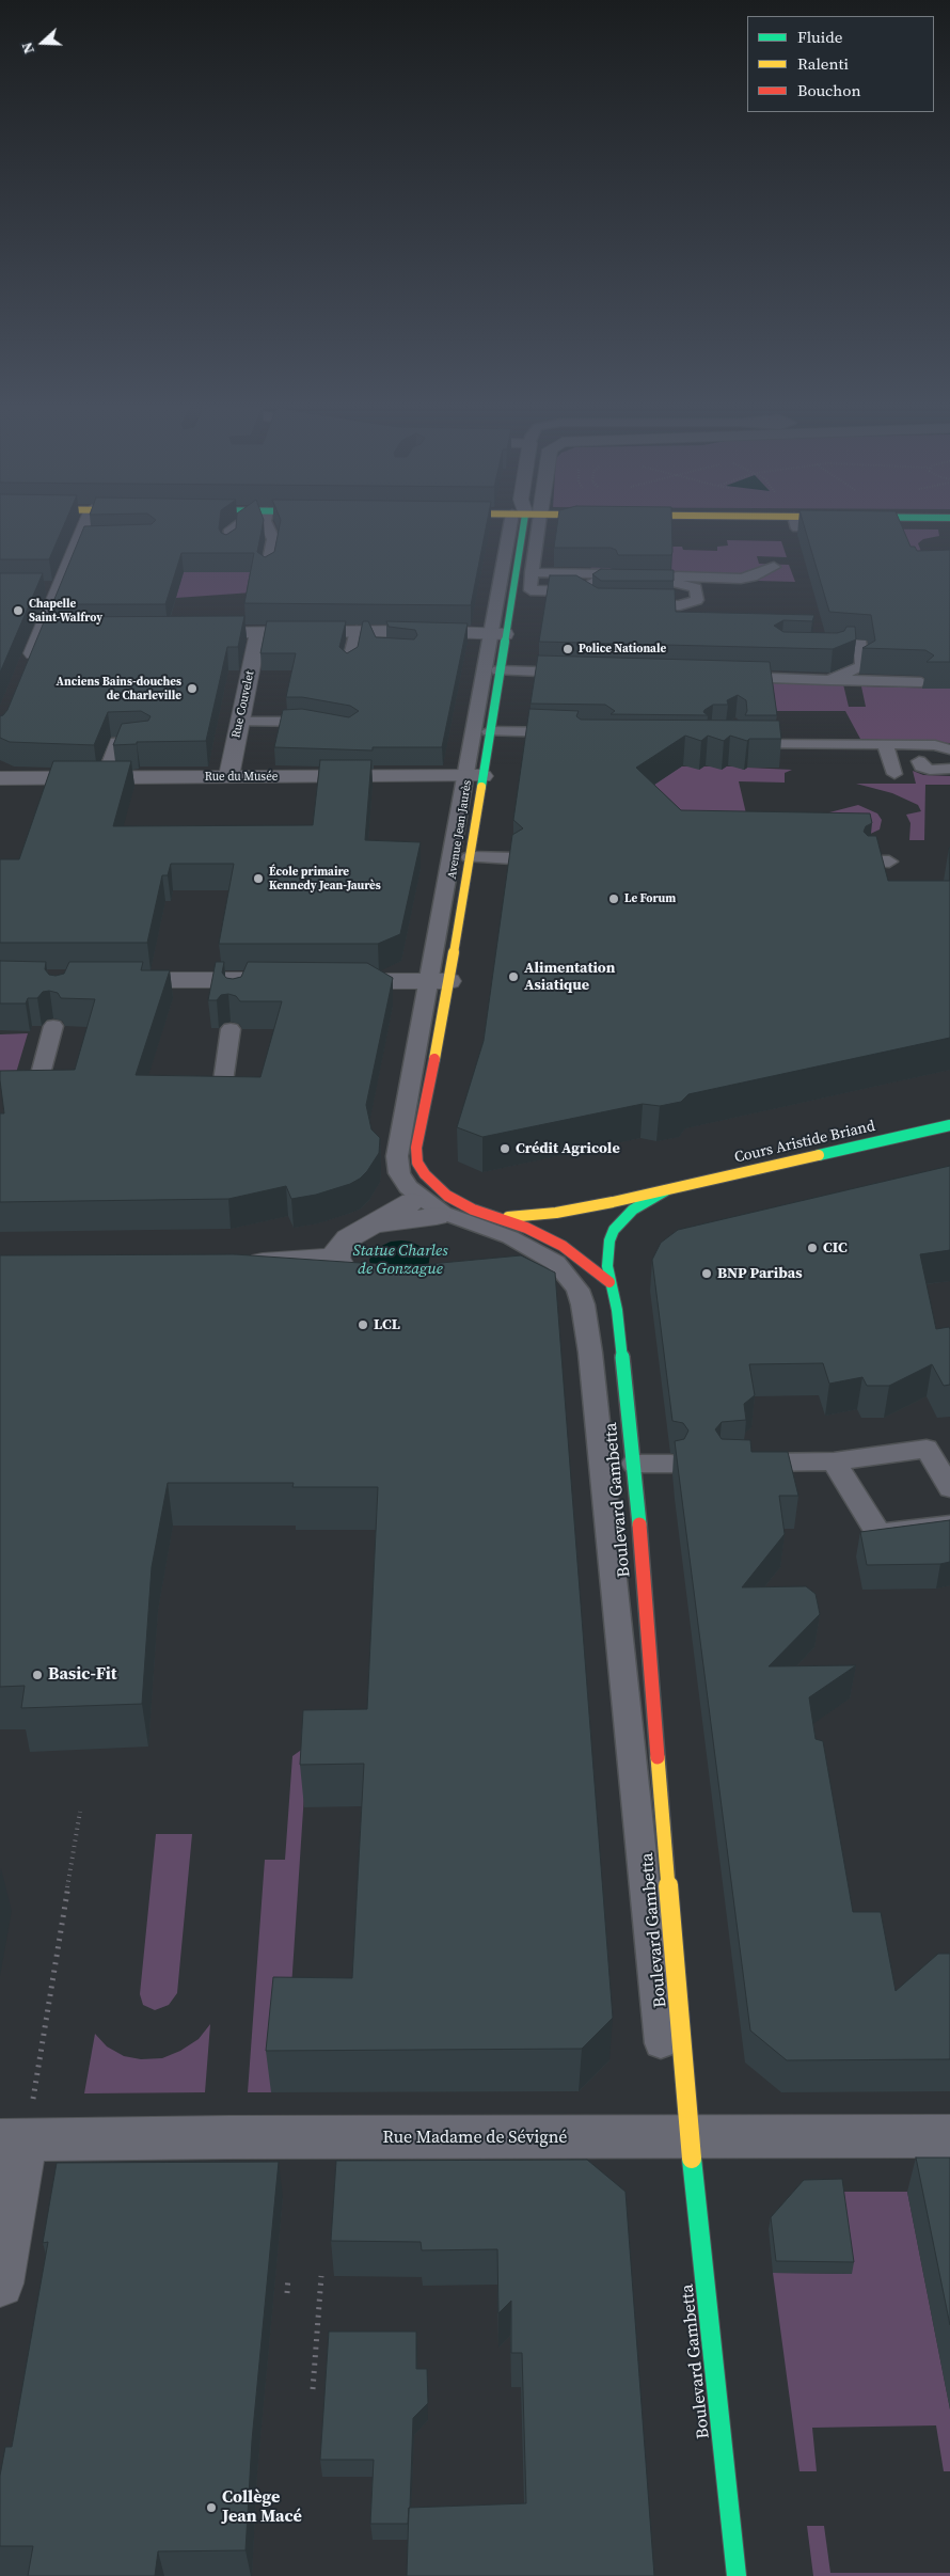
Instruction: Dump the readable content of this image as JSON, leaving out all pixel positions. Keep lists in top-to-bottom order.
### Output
{
  "streets": {
    "street": [
      "Rue Couvelet",
      "Rue du Musée",
      "Avenue Jean Jaurès",
      "Cours Aristide Briand",
      "Boulevard Gambetta",
      "Rue Madame de Sévigné"
    ]
  },
  "crossings": [
    ["Rue Couvelet", "Rue du Musée"],
    ["Rue du Musée", "Avenue Jean Jaurès"],
    ["Cours Aristide Briand", "Boulevard Gambetta"],
    ["Boulevard Gambetta", "Rue Madame de Sévigné"]
  ],
  "water": ["Statue Charles de Gonzague"],
  "places": [
    "Chapelle Saint-Walfroy",
    "Police Nationale",
    "Anciens Bains-douches de Charleville",
    "École primaire Kennedy Jean-Jaurès",
    "Le Forum",
    "Alimentation Asiatique",
    "Crédit Agricole",
    "CIC",
    "BNP Paribas",
    "LCL",
    "Basic-Fit",
    "Collège Jean Macé"
  ],
  "legend": ["Fluide", "Ralenti", "Bouchon"],
  "north": "left"
}
